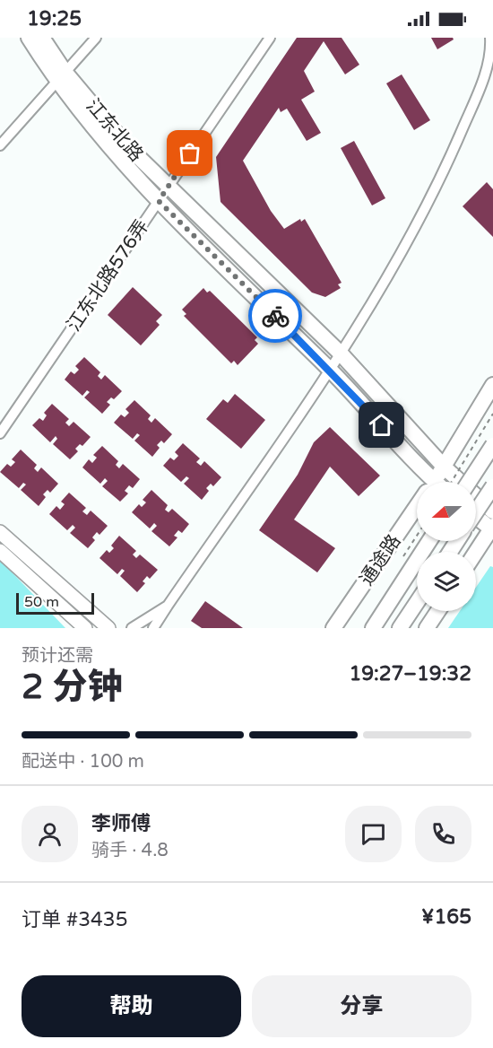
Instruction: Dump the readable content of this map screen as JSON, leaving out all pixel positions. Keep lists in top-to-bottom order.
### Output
{
  "streets": {
    "main road": ["江东北路", "通途路"],
    "street": ["江东北路576弄"]
  },
  "crossings": [
    ["江东北路", "江东北路576弄"],
    ["江东北路", "通途路"]
  ],
  "scale_bar": "50 m",
  "north": "left",
  "page": {
    "status": "19:25",
    "scale": "50 m",
    "heading": ["2 分钟", "预计还需", "19:27–19:32"],
    "panel": [
      "李师傅",
      "骑手 · 4.8",
      "订单 #3435",
      "¥165"
    ],
    "bar": "配送中 · 100 m",
    "buttons": ["帮助", "分享"]
  }
}
